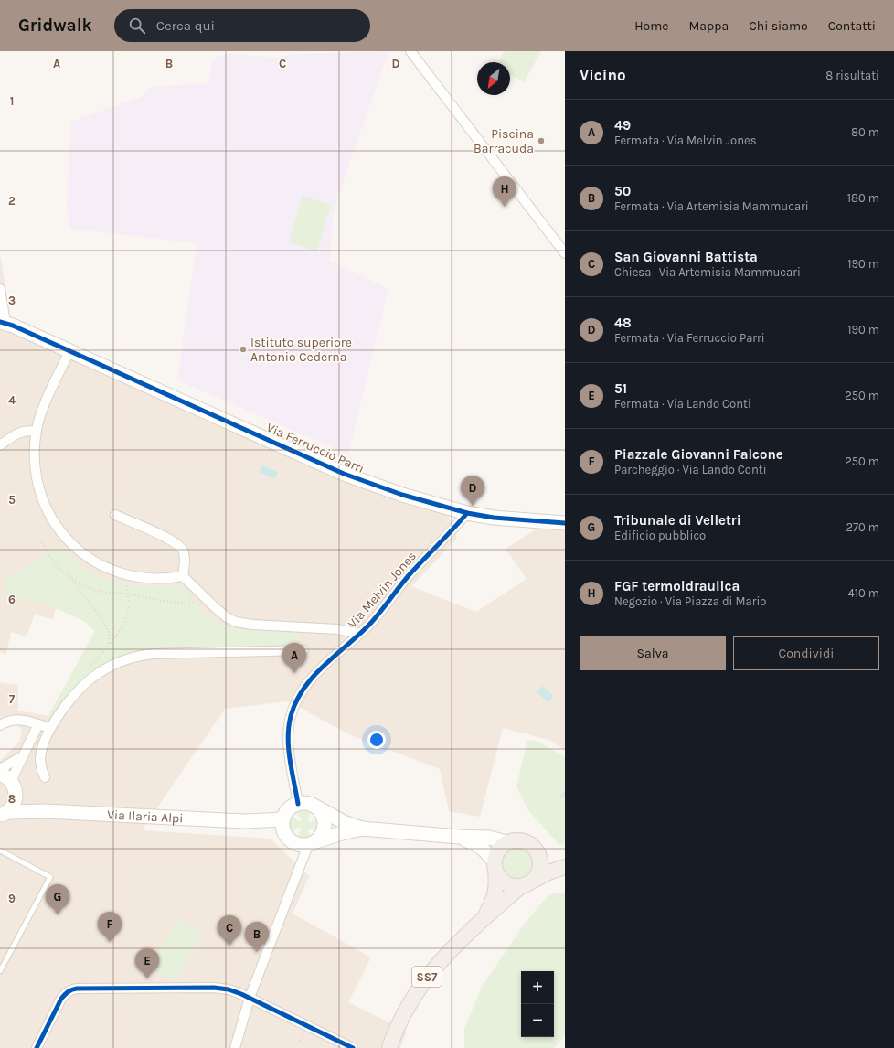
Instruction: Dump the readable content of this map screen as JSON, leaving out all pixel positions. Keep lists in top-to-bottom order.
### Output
{
  "streets": {
    "main road": ["SS7"],
    "street": ["Via Ferruccio Parri", "Via Melvin Jones", "Via Ilaria Alpi"]
  },
  "crossings": [
    ["Via Ferruccio Parri", "Via Melvin Jones"],
    ["Via Melvin Jones", "Via Ilaria Alpi"]
  ],
  "places": ["Piscina Barracuda", "Istituto superiore Antonio Cederna"],
  "north": "bottom left",
  "page": {
    "header": "Gridwalk",
    "search": "Cerca qui",
    "nav": [
      "Home",
      "Mappa",
      "Chi siamo",
      "Contatti"
    ],
    "heading": ["Vicino", "8 risultati"],
    "list": [
      {
        "mark": "A",
        "name": "49",
        "note": "Fermata · Via Melvin Jones",
        "value": "80 m"
      },
      {
        "mark": "B",
        "name": "50",
        "note": "Fermata · Via Artemisia Mammucari",
        "value": "180 m"
      },
      {
        "mark": "C",
        "name": "San Giovanni Battista",
        "note": "Chiesa · Via Artemisia Mammucari",
        "value": "190 m"
      },
      {
        "mark": "D",
        "name": "48",
        "note": "Fermata · Via Ferruccio Parri",
        "value": "190 m"
      },
      {
        "mark": "E",
        "name": "51",
        "note": "Fermata · Via Lando Conti",
        "value": "250 m"
      },
      {
        "mark": "F",
        "name": "Piazzale Giovanni Falcone",
        "note": "Parcheggio · Via Lando Conti",
        "value": "250 m"
      },
      {
        "mark": "G",
        "name": "Tribunale di Velletri",
        "note": "Edificio pubblico",
        "value": "270 m"
      },
      {
        "mark": "H",
        "name": "FGF termoidraulica",
        "note": "Negozio · Via Piazza di Mario",
        "value": "410 m"
      }
    ],
    "pins": [
      "H",
      "D",
      "A",
      "G",
      "F",
      "C",
      "B",
      "E"
    ],
    "buttons": ["Salva", "Condividi"],
    "map_buttons": ["+", "−"]
  },
  "grid": {
    "columns": [
      "A",
      "B",
      "C",
      "D"
    ],
    "rows": [
      "1",
      "2",
      "3",
      "4",
      "5",
      "6",
      "7",
      "8",
      "9"
    ]
  }
}
